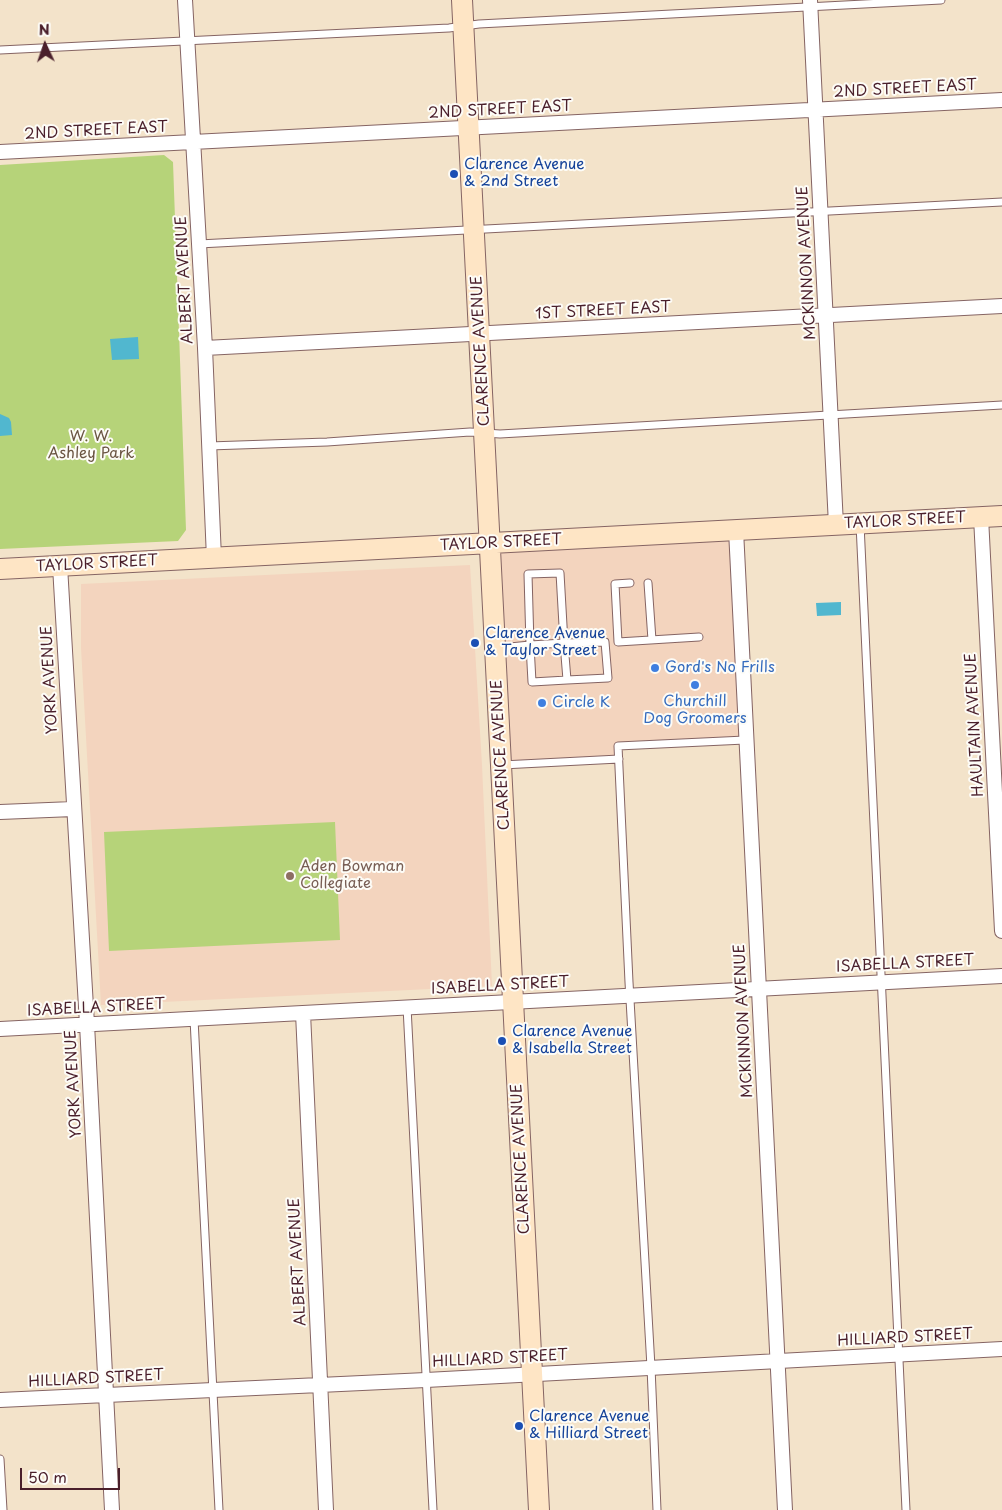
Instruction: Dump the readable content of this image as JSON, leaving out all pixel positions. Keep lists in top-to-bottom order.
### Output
{
  "streets": {
    "main road": ["CLARENCE AVENUE", "TAYLOR STREET"],
    "street": [
      "2ND STREET EAST",
      "MCKINNON AVENUE",
      "ALBERT AVENUE",
      "1ST STREET EAST",
      "YORK AVENUE",
      "HAULTAIN AVENUE",
      "ISABELLA STREET",
      "HILLIARD STREET"
    ]
  },
  "crossings": [
    ["2ND STREET EAST", "MCKINNON AVENUE"],
    ["2ND STREET EAST", "ALBERT AVENUE"],
    ["2ND STREET EAST", "CLARENCE AVENUE"],
    ["MCKINNON AVENUE", "1ST STREET EAST"],
    ["MCKINNON AVENUE", "TAYLOR STREET"],
    ["MCKINNON AVENUE", "ISABELLA STREET"],
    ["MCKINNON AVENUE", "HILLIARD STREET"],
    ["ALBERT AVENUE", "1ST STREET EAST"],
    ["ALBERT AVENUE", "TAYLOR STREET"],
    ["ALBERT AVENUE", "ISABELLA STREET"],
    ["ALBERT AVENUE", "HILLIARD STREET"],
    ["1ST STREET EAST", "CLARENCE AVENUE"],
    ["CLARENCE AVENUE", "TAYLOR STREET"],
    ["CLARENCE AVENUE", "ISABELLA STREET"],
    ["CLARENCE AVENUE", "HILLIARD STREET"],
    ["TAYLOR STREET", "YORK AVENUE"],
    ["TAYLOR STREET", "HAULTAIN AVENUE"],
    ["YORK AVENUE", "ISABELLA STREET"],
    ["YORK AVENUE", "HILLIARD STREET"]
  ],
  "parks": ["W. W. Ashley Park"],
  "places": [
    "Clarence Avenue & 2nd Street",
    "Clarence Avenue & Taylor Street",
    "Gord's No Frills",
    "Churchill Dog Groomers",
    "Circle K",
    "Aden Bowman Collegiate",
    "Clarence Avenue & Isabella Street",
    "Clarence Avenue & Hilliard Street"
  ],
  "scale_bar": "50 m",
  "north": "top"
}
